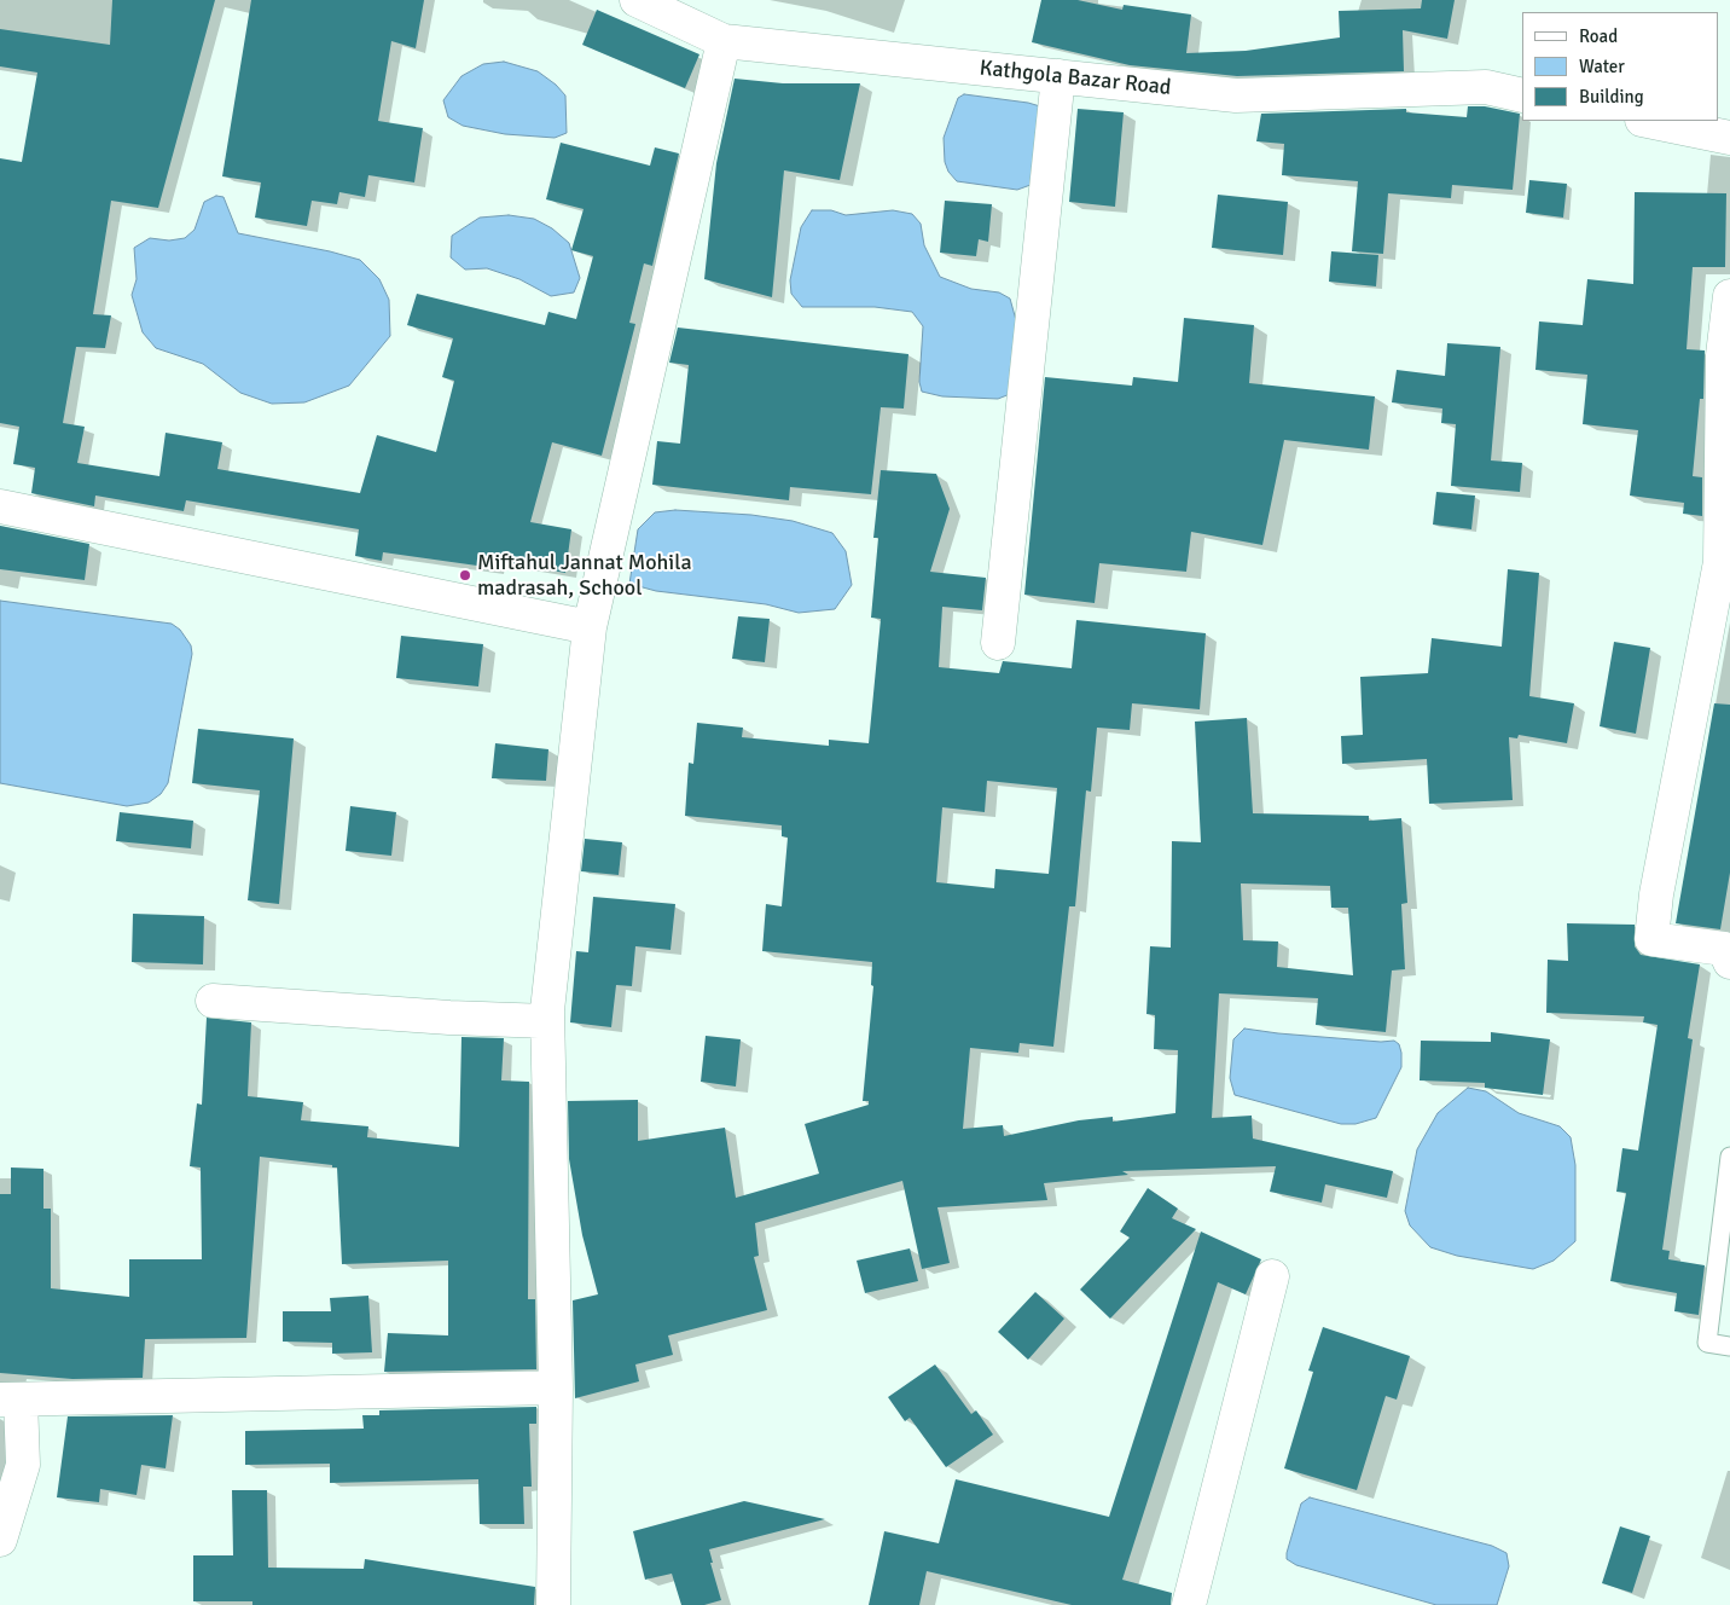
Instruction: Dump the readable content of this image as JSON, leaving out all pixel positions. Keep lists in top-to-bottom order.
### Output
{
  "streets": {
    "street": ["Kathgola Bazar Road"]
  },
  "places": ["Miftahul Jannat Mohila madrasah, School"],
  "legend": ["Road", "Water", "Building"]
}
